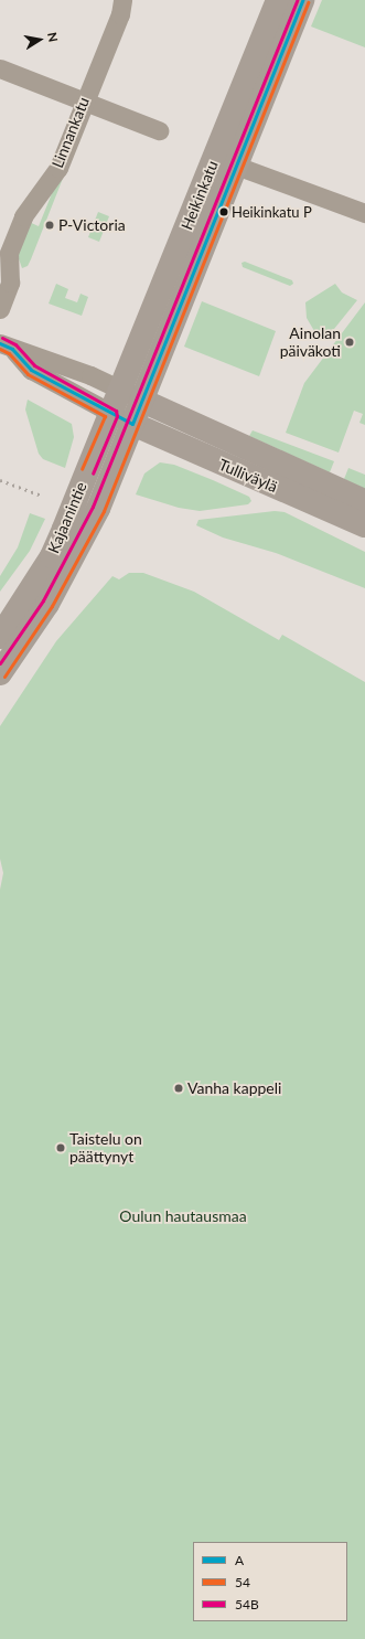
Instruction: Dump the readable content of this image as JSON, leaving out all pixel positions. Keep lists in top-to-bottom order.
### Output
{
  "streets": {
    "main road": ["Heikinkatu", "Tulliväylä", "Kajaanintie"],
    "street": ["Linnankatu"]
  },
  "crossings": [
    ["Heikinkatu", "Tulliväylä"],
    ["Heikinkatu", "Kajaanintie"],
    ["Tulliväylä", "Kajaanintie"]
  ],
  "parks": ["Oulun hautausmaa"],
  "places": [
    "Heikinkatu P",
    "P-Victoria",
    "Ainolan päiväkoti",
    "Vanha kappeli",
    "Taistelu on päättynyt"
  ],
  "lines": ["transit line A", "transit line 54B", "transit line 54"],
  "legend": ["A", "54", "54B"],
  "north": "right"
}
